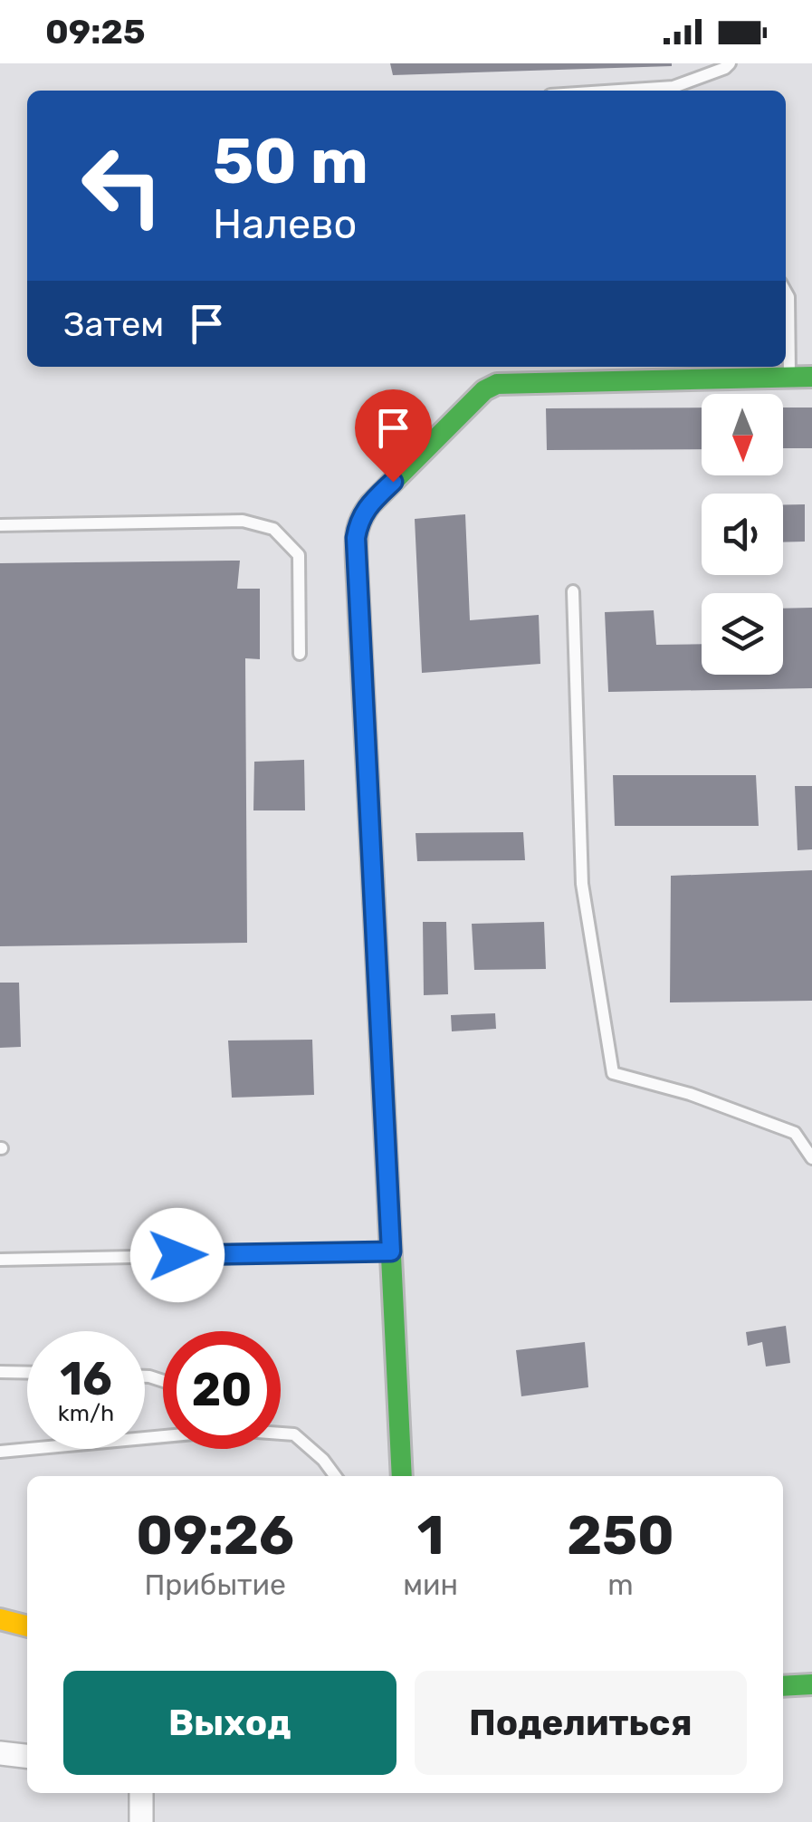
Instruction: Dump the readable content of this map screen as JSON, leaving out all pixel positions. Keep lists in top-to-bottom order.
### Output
{
  "north": "bottom",
  "page": {
    "status": "09:25",
    "turn": ["50 m", "Налево"],
    "then": "Затем",
    "speed": "16 km/h",
    "limit": "20",
    "eta": [
      "09:26",
      "Прибытие",
      "1",
      "мин",
      "250",
      "m"
    ],
    "buttons": ["Выход", "Поделиться"]
  }
}
